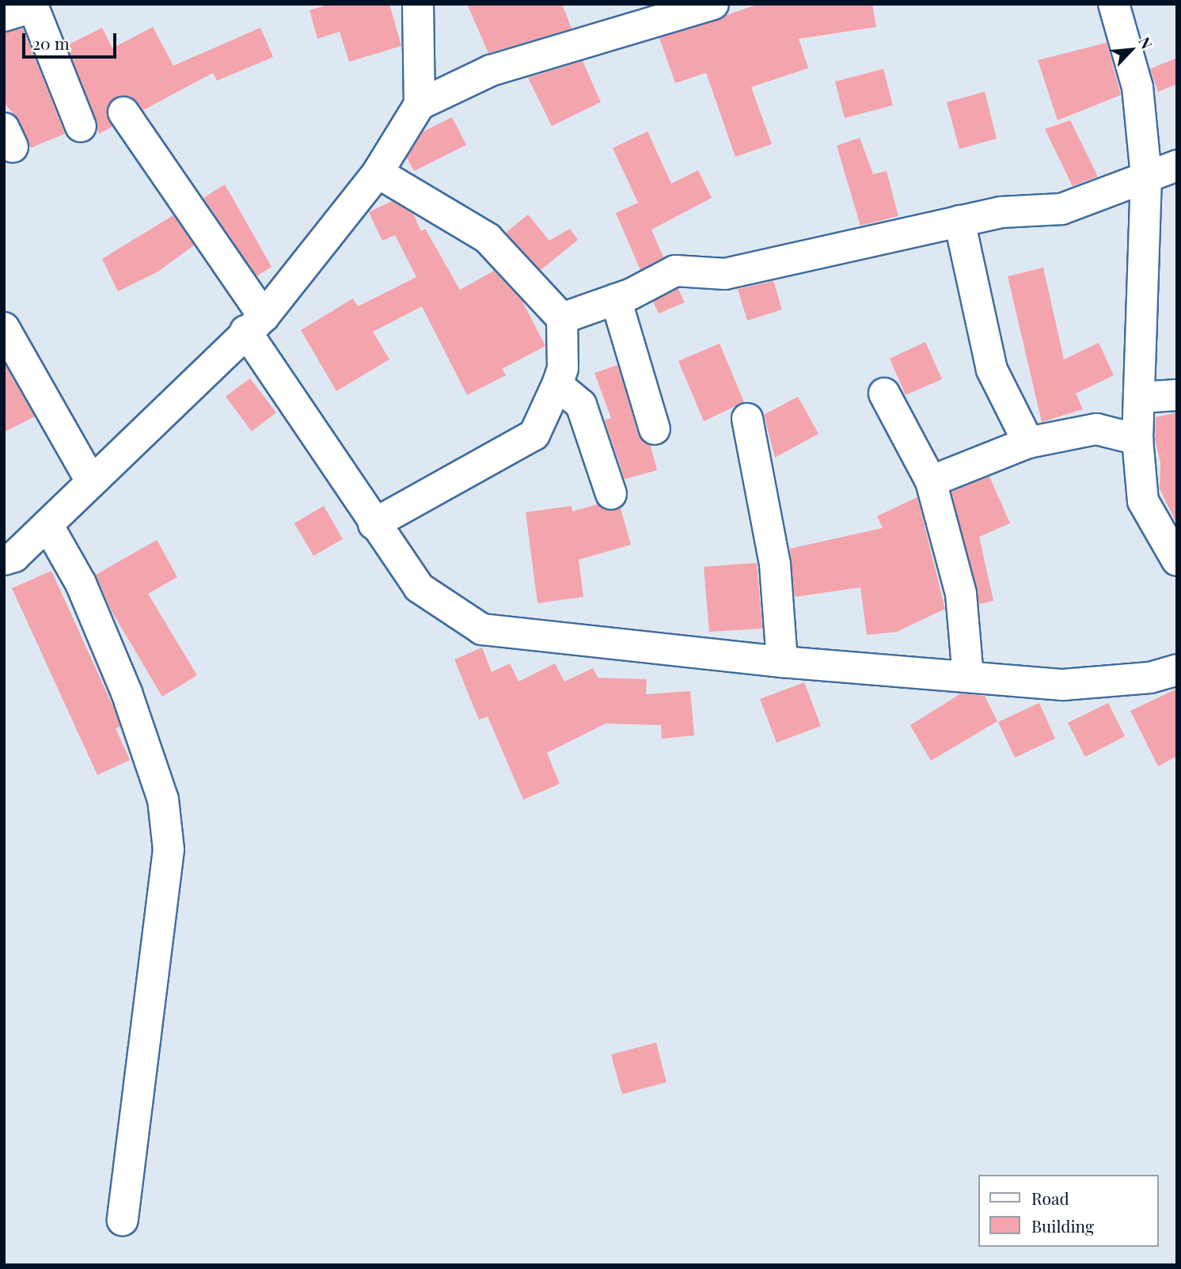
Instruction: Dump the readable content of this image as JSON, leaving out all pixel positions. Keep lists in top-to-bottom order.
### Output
{
  "legend": ["Road", "Building"],
  "scale_bar": "20 m",
  "north": "top right"
}
